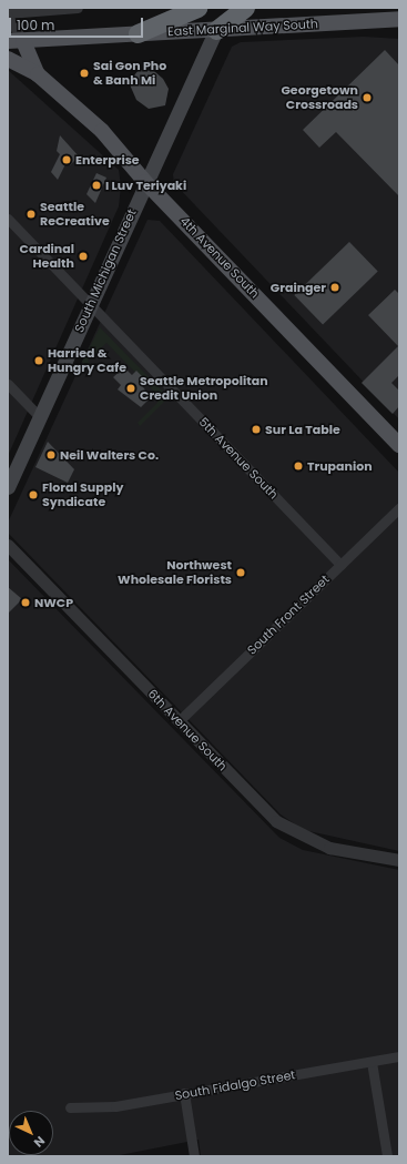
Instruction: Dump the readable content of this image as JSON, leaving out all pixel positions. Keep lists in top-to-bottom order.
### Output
{
  "streets": {
    "main road": ["East Marginal Way South", "4th Avenue South", "South Michigan Street"],
    "street": [
      "5th Avenue South",
      "South Front Street",
      "6th Avenue South",
      "South Fidalgo Street"
    ]
  },
  "crossings": [
    ["East Marginal Way South", "4th Avenue South"],
    ["East Marginal Way South", "South Michigan Street"],
    ["4th Avenue South", "South Michigan Street"],
    ["South Michigan Street", "5th Avenue South"],
    ["5th Avenue South", "South Front Street"],
    ["South Front Street", "6th Avenue South"]
  ],
  "places": [
    "Sai Gon Pho & Banh Mi",
    "Georgetown Crossroads",
    "Enterprise",
    "I Luv Teriyaki",
    "Seattle ReCreative",
    "Cardinal Health",
    "Grainger",
    "Harried & Hungry Cafe",
    "Seattle Metropolitan Credit Union",
    "Sur La Table",
    "Neil Walters Co.",
    "Trupanion",
    "Floral Supply Syndicate",
    "Northwest Wholesale Florists",
    "NWCP"
  ],
  "scale_bar": "100 m",
  "north": "bottom right"
}
